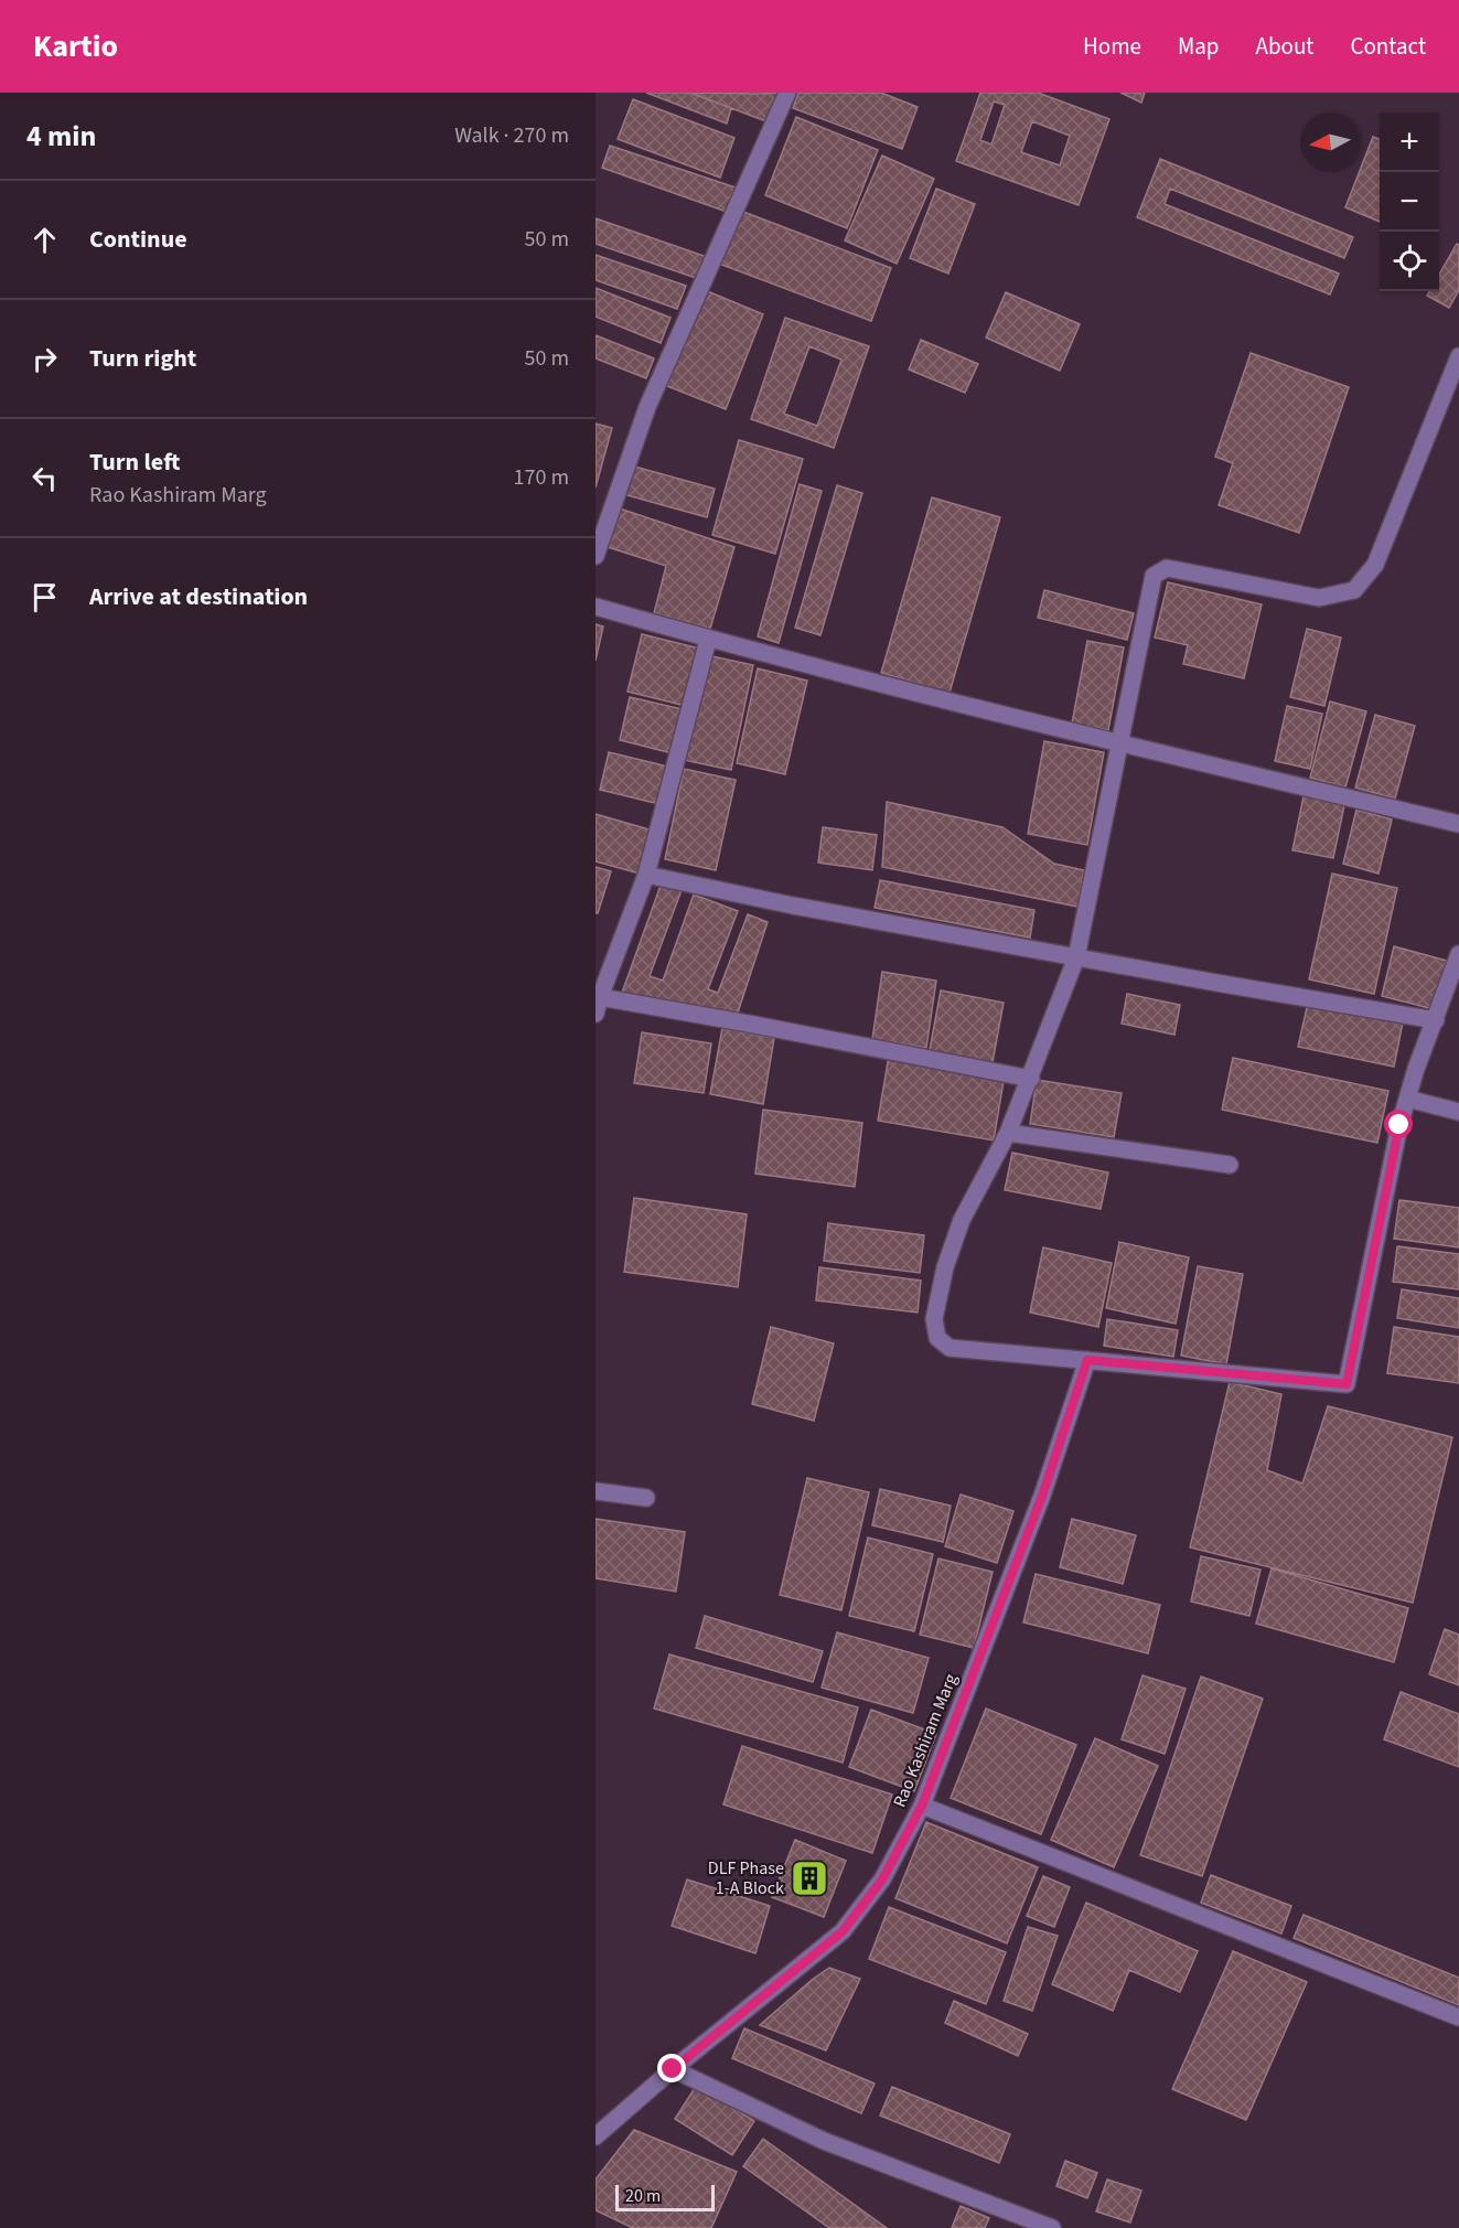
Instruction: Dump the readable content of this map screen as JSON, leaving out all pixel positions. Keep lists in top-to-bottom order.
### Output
{
  "streets": {
    "street": ["Rao Kashiram Marg"]
  },
  "places": {
    "building": ["DLF Phase 1-A Block"]
  },
  "scale_bar": "20 m",
  "north": "left",
  "page": {
    "header": "Kartio",
    "nav": [
      "Home",
      "Map",
      "About",
      "Contact"
    ],
    "heading": ["4 min", "Walk · 270 m"],
    "map_buttons": ["+", "−"],
    "list": [
      ["Continue", "50 m"],
      ["Turn right", "50 m"],
      ["Turn left", "Rao Kashiram Marg", "170 m"],
      "Arrive at destination"
    ],
    "scale": "20 m"
  }
}
